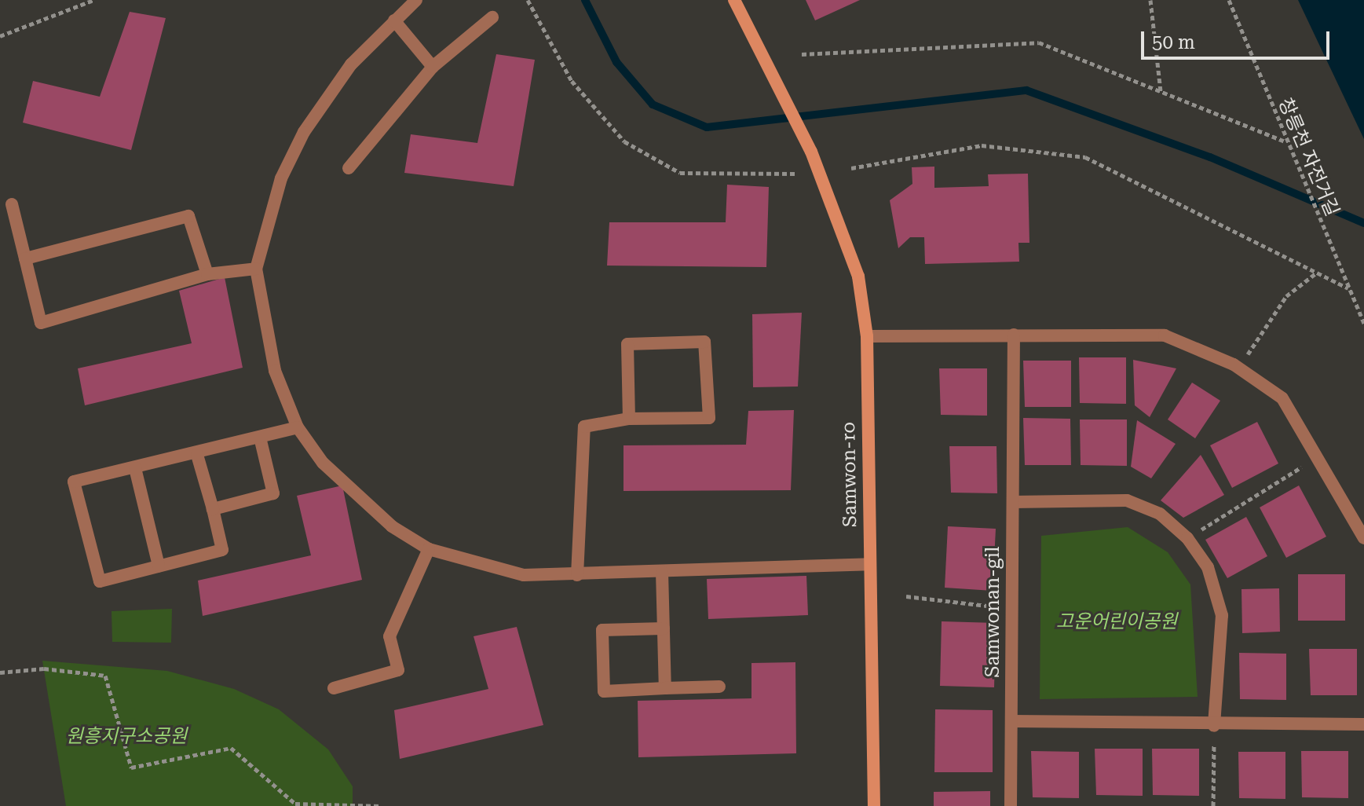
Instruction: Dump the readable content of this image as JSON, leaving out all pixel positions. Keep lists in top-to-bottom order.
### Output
{
  "streets": {
    "main road": ["Samwon-ro"],
    "street": ["Samwonan-gil"],
    "path": ["창릉천 자전거길"]
  },
  "parks": ["고운어린이공원", "원흥지구소공원"],
  "scale_bar": "50 m"
}
